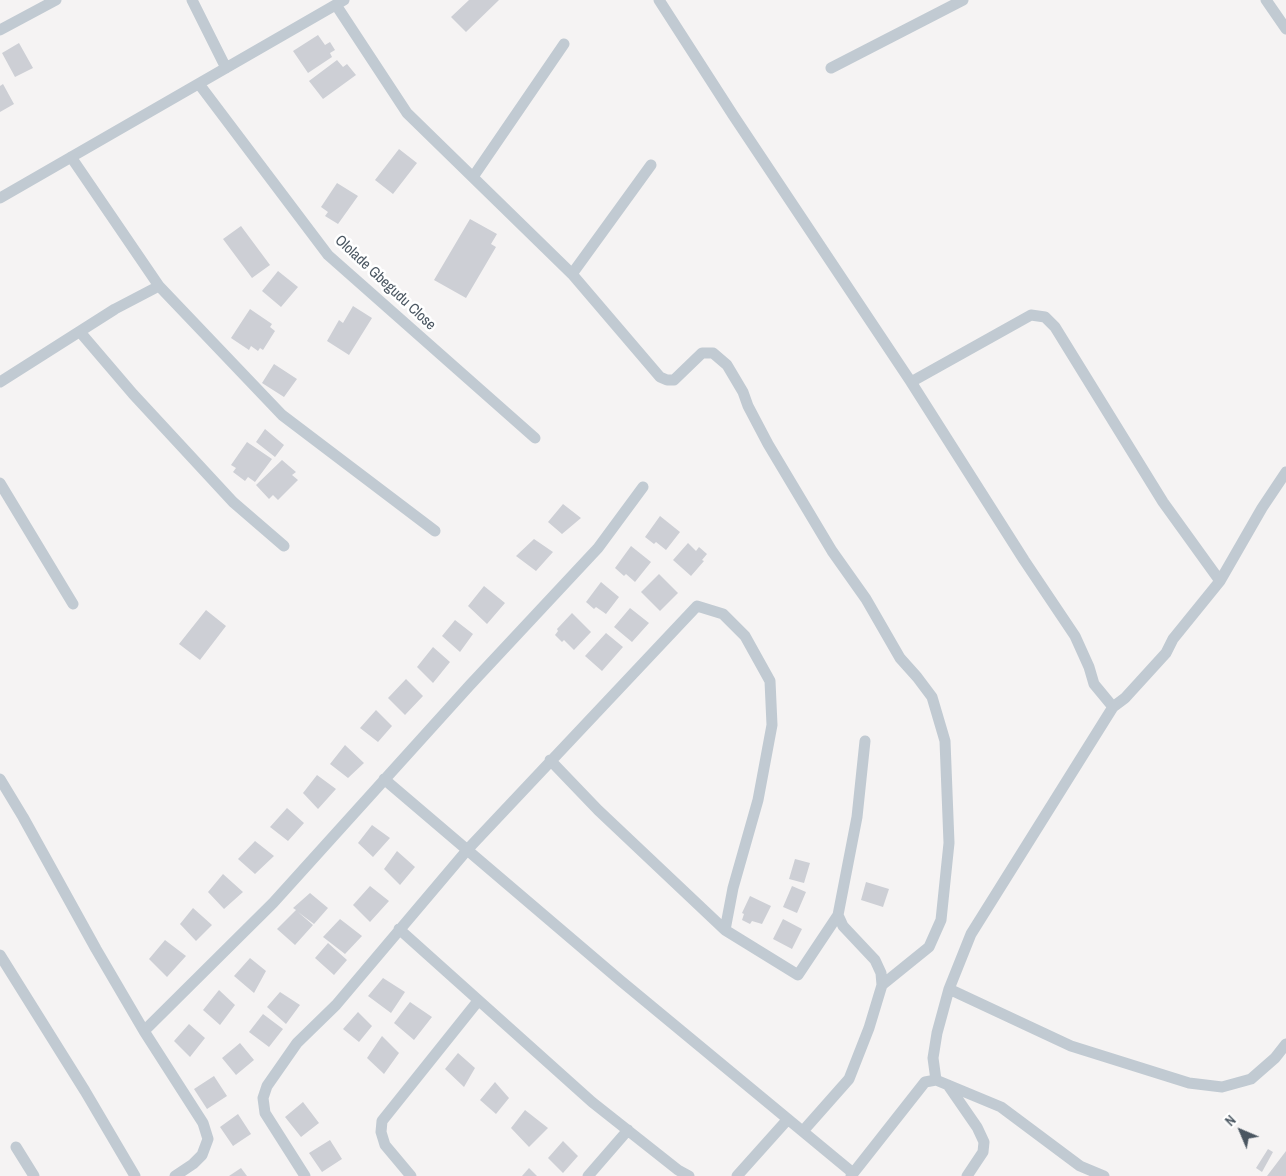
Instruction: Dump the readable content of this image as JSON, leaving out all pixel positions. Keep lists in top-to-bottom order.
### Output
{
  "streets": {
    "street": ["Ololade Gbegudu Close"]
  },
  "north": "top left"
}
